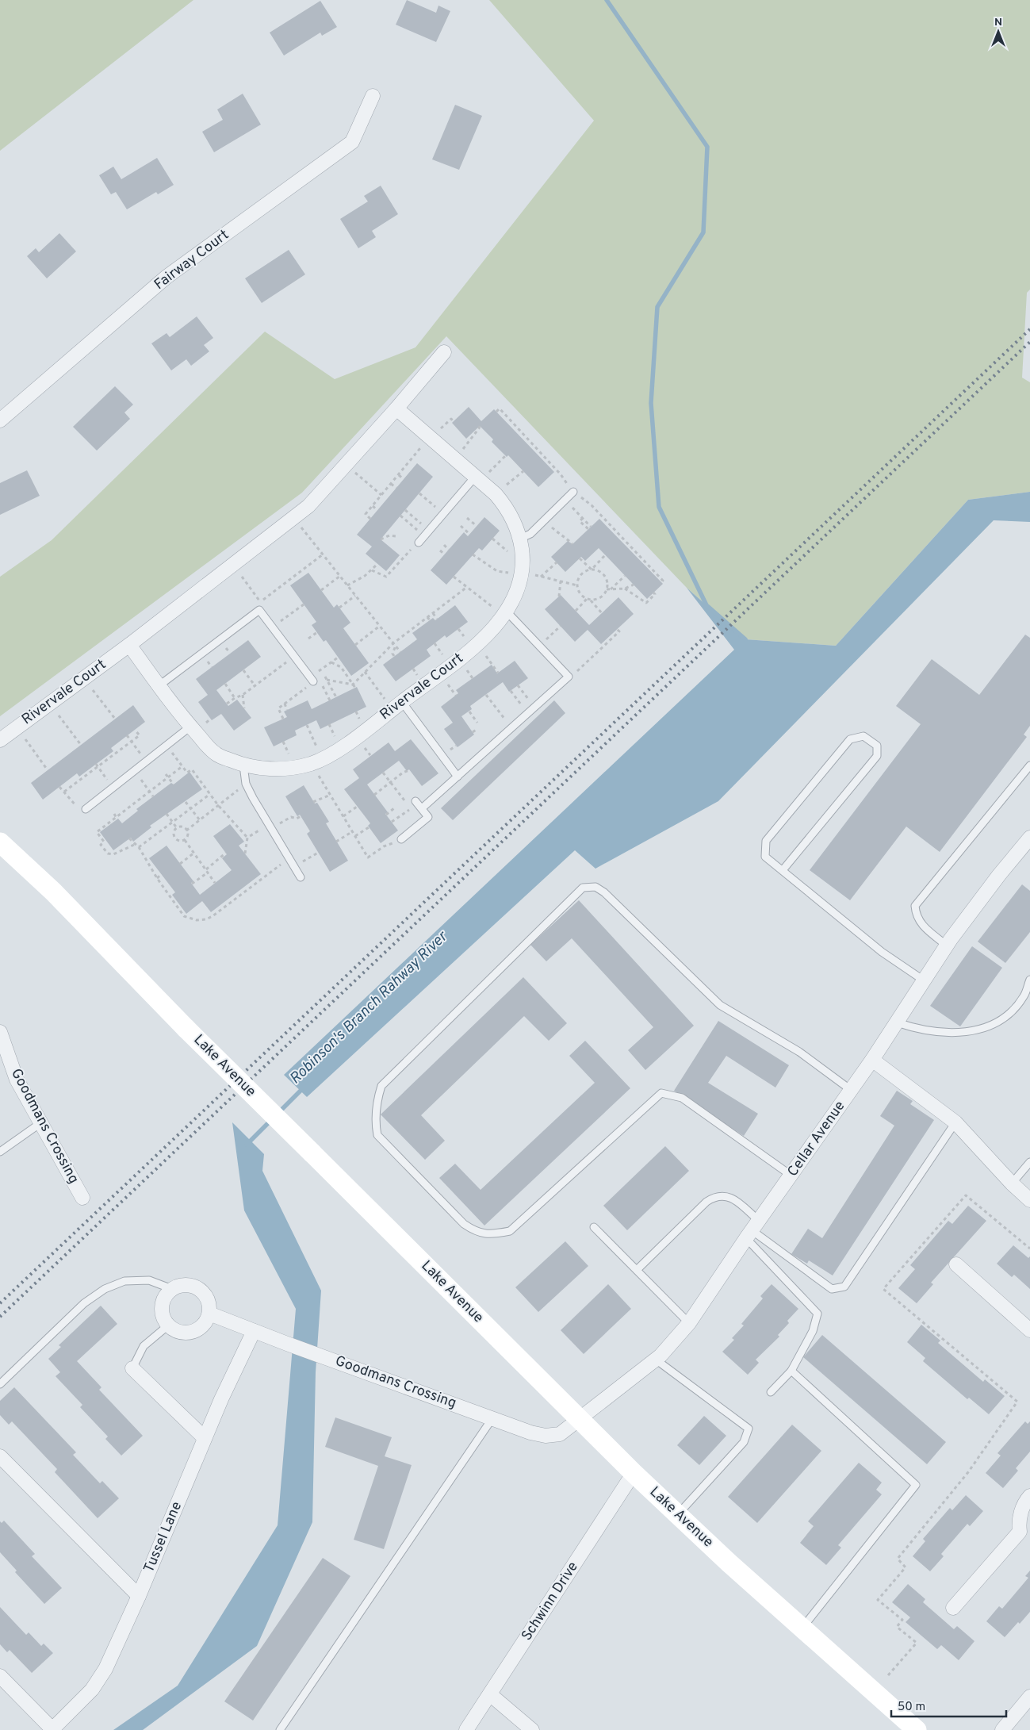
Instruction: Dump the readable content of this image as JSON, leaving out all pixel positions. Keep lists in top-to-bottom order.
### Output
{
  "streets": {
    "main road": ["Lake Avenue"],
    "street": [
      "Fairway Court",
      "Rivervale Court",
      "Goodmans Crossing",
      "Cellar Avenue",
      "Tussel Lane",
      "Schwinn Drive"
    ]
  },
  "crossings": [
    ["Lake Avenue", "Goodmans Crossing"],
    ["Lake Avenue", "Cellar Avenue"],
    ["Lake Avenue", "Schwinn Drive"],
    ["Goodmans Crossing", "Cellar Avenue"],
    ["Goodmans Crossing", "Tussel Lane"]
  ],
  "water": ["Robinson's Branch Rahway River"],
  "scale_bar": "50 m",
  "north": "top"
}
